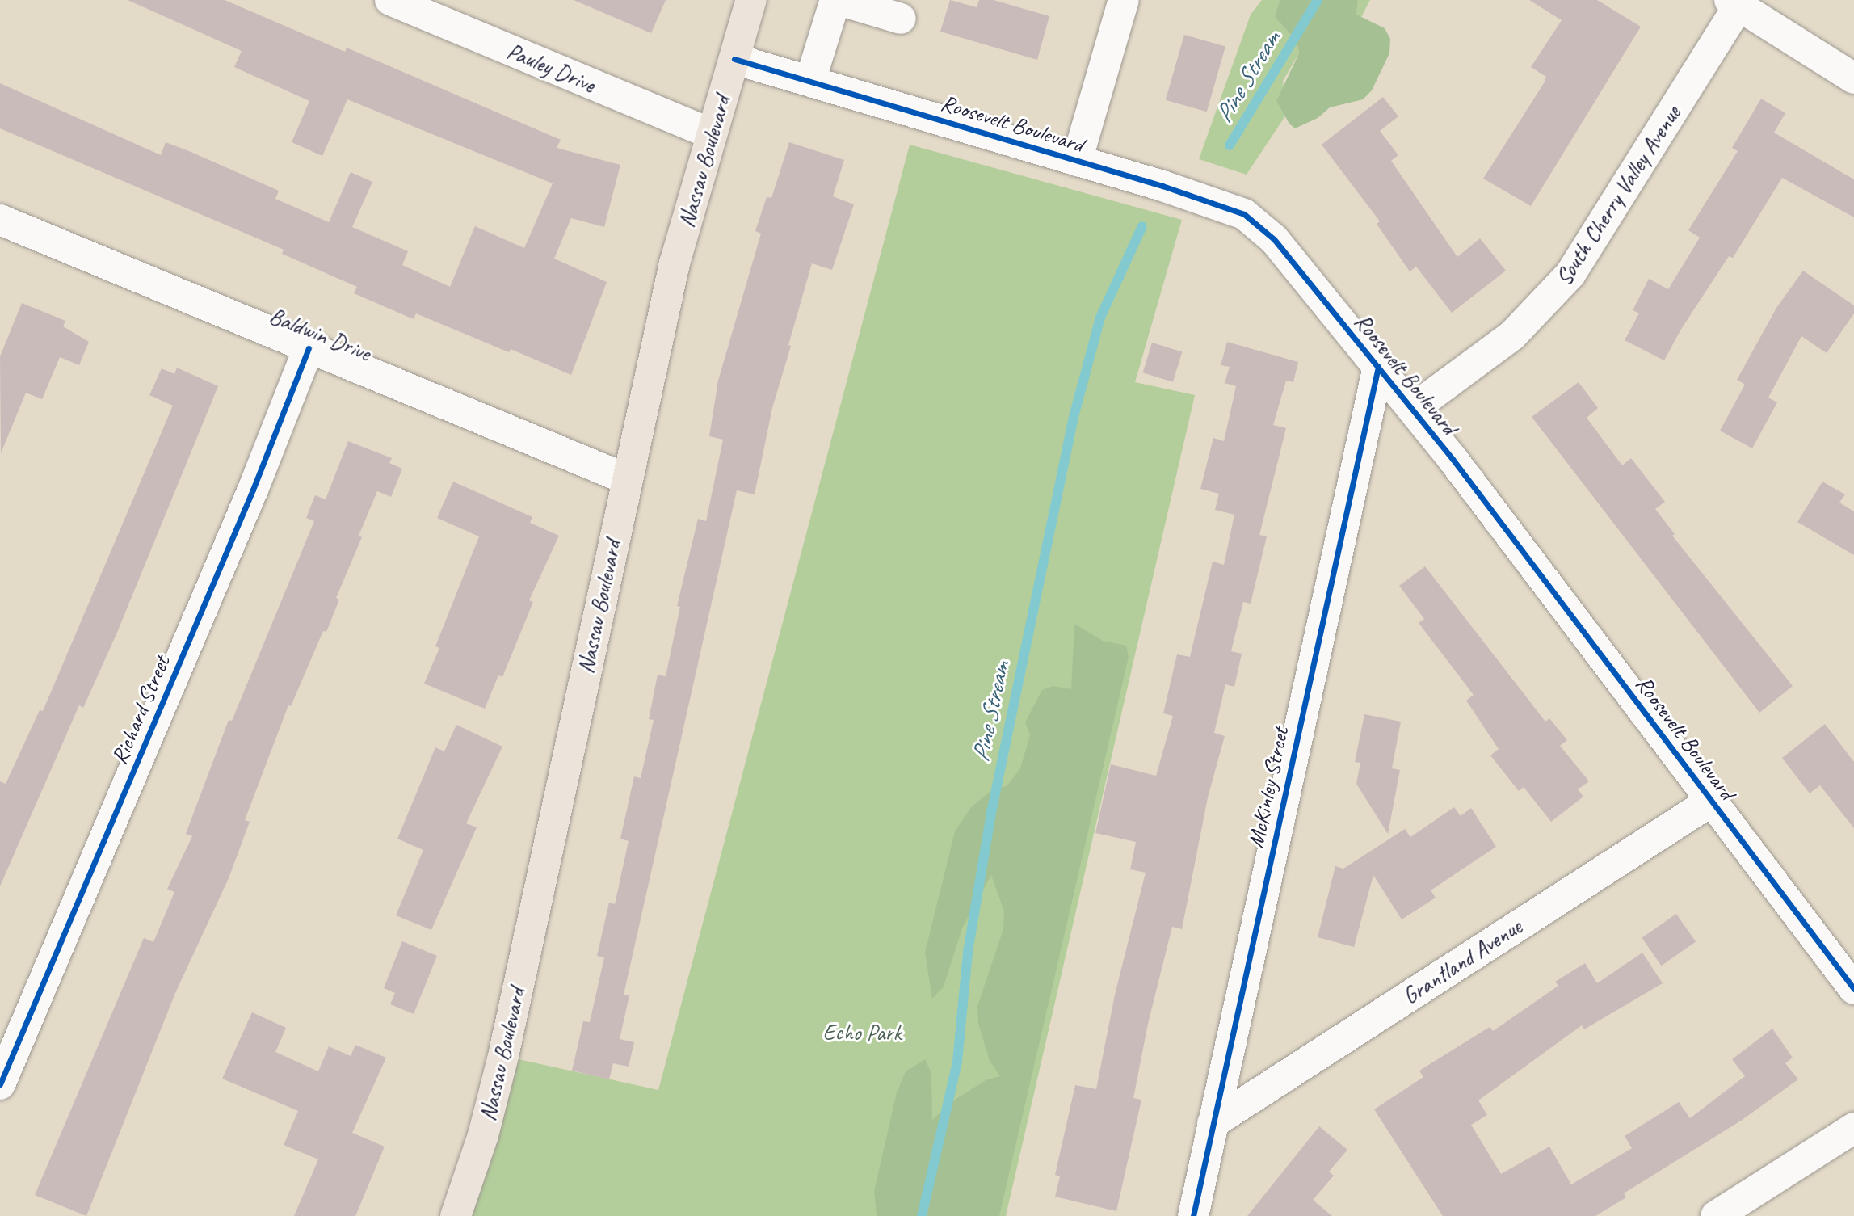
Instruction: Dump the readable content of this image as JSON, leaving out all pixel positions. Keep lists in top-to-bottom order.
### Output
{
  "streets": {
    "main road": ["Nassau Boulevard"],
    "street": [
      "Pauley Drive",
      "Roosevelt Boulevard",
      "South Cherry Valley Avenue",
      "Baldwin Drive",
      "Richard Street",
      "McKinley Street",
      "Grantland Avenue"
    ]
  },
  "crossings": [
    ["Pauley Drive", "Nassau Boulevard"],
    ["Roosevelt Boulevard", "Nassau Boulevard"],
    ["Roosevelt Boulevard", "South Cherry Valley Avenue"],
    ["Roosevelt Boulevard", "McKinley Street"],
    ["Roosevelt Boulevard", "Grantland Avenue"],
    ["Nassau Boulevard", "Baldwin Drive"],
    ["Baldwin Drive", "Richard Street"],
    ["McKinley Street", "Grantland Avenue"]
  ],
  "water": ["Pine Stream"],
  "parks": ["Echo Park"]
}
